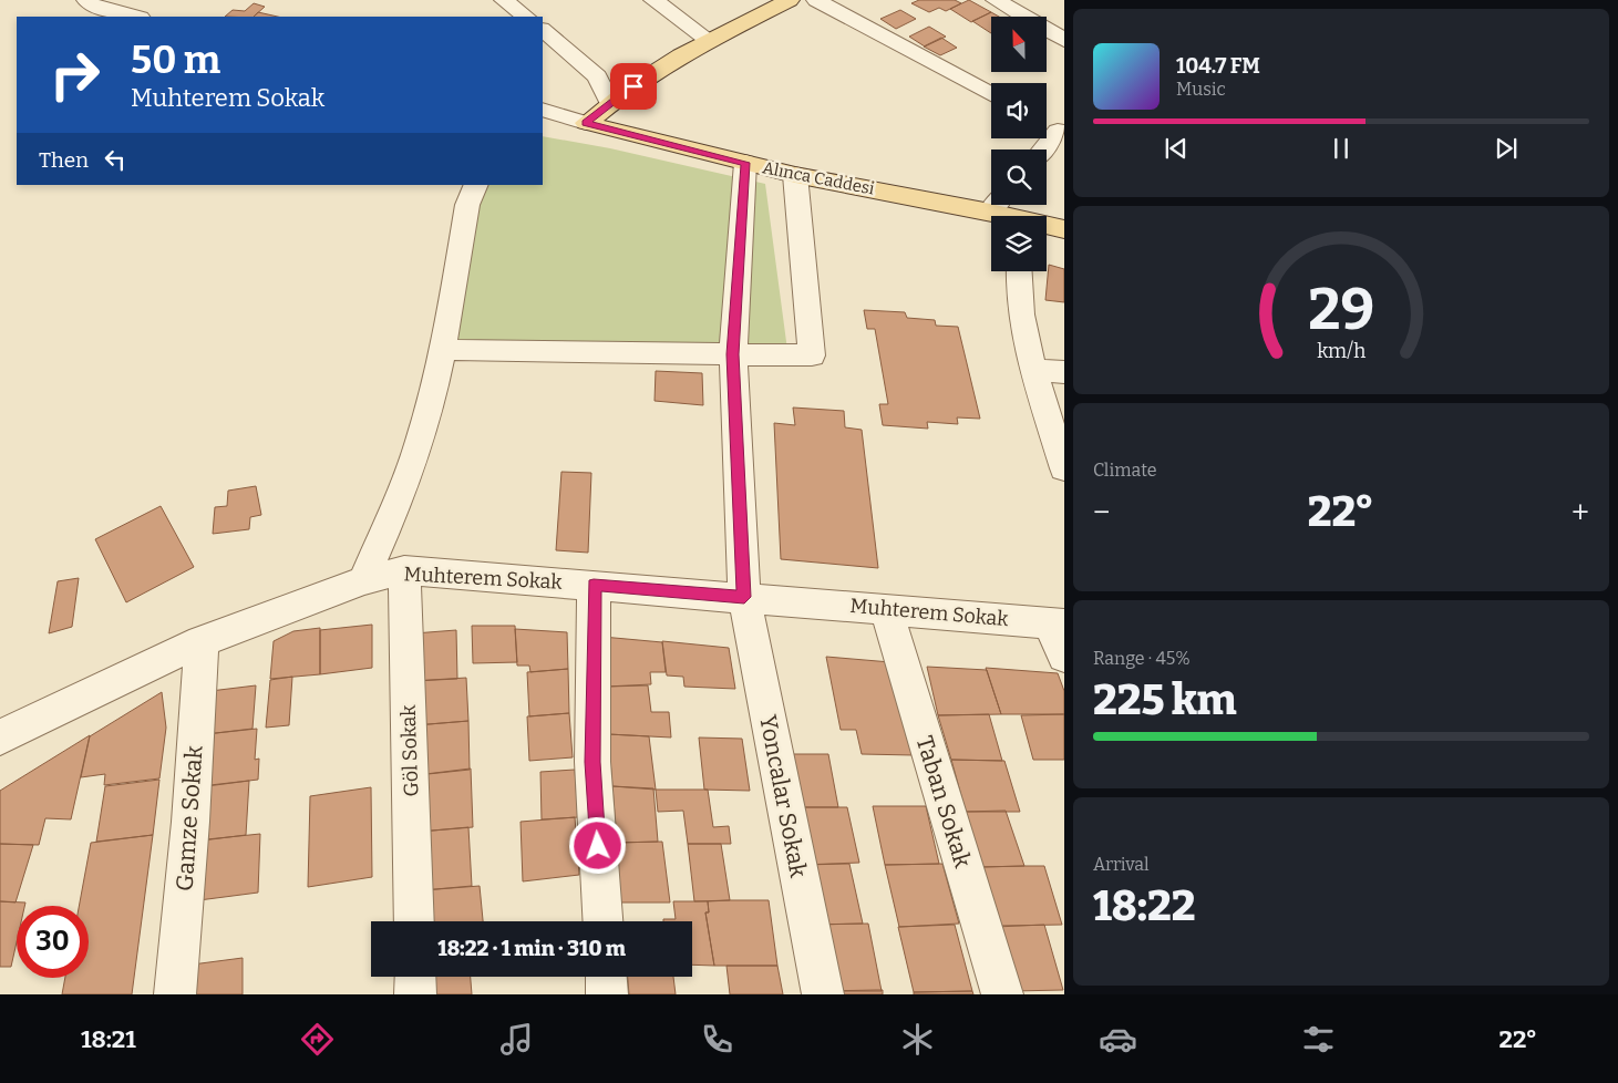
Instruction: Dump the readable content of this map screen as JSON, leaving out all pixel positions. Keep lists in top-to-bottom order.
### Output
{
  "streets": {
    "main road": ["Alınca Caddesi"],
    "street": [
      "Muhterem Sokak",
      "Göl Sokak",
      "Yoncalar Sokak",
      "Taban Sokak",
      "Gamze Sokak"
    ]
  },
  "crossings": [
    ["Alınca Caddesi", "Yoncalar Sokak"],
    ["Muhterem Sokak", "Göl Sokak"],
    ["Muhterem Sokak", "Yoncalar Sokak"],
    ["Muhterem Sokak", "Taban Sokak"],
    ["Muhterem Sokak", "Gamze Sokak"]
  ],
  "north": "top",
  "page": {
    "turn": ["50 m", "Muhterem Sokak"],
    "song": ["104.7 FM", "Music"],
    "then": "Then",
    "tile": [
      "Climate",
      ["Range · 45%", "225 km"],
      ["Arrival", "18:22"]
    ],
    "heat": ["−", "22°", "+"],
    "limit": "30",
    "trip": "18:22 · 1 min · 310 m",
    "tabs": ["18:21", "22°"],
    "gauge": ["29", "km/h"]
  }
}
